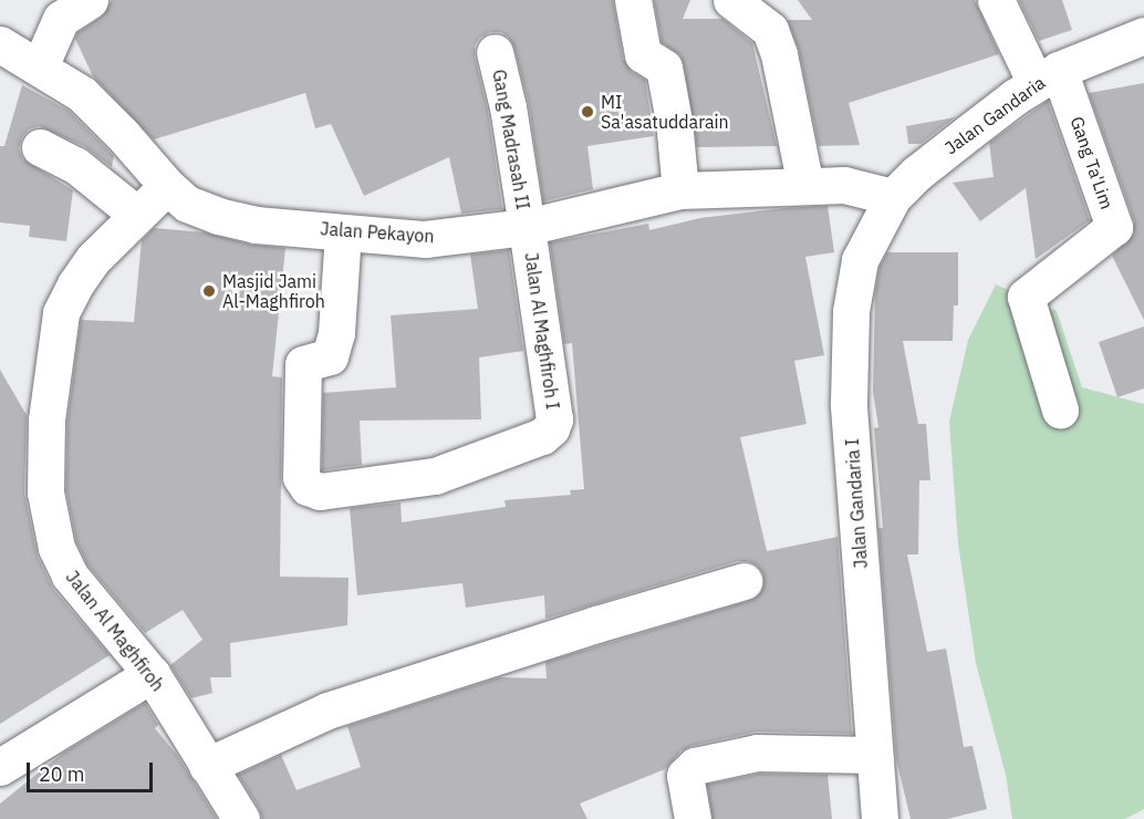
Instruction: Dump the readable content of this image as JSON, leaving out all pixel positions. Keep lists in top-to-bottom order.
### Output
{
  "streets": {
    "street": [
      "Jalan Gandaria",
      "Gang Madrasah II",
      "Gang Ta'Lim",
      "Jalan Pekayon",
      "Jalan Al Maghfiroh I",
      "Jalan Gandaria I",
      "Jalan Al Maghfiroh"
    ]
  },
  "crossings": [
    ["Jalan Gandaria", "Gang Ta'Lim"],
    ["Jalan Gandaria", "Jalan Pekayon"],
    ["Jalan Gandaria", "Jalan Gandaria I"],
    ["Gang Madrasah II", "Jalan Pekayon"],
    ["Gang Madrasah II", "Jalan Al Maghfiroh I"],
    ["Jalan Pekayon", "Jalan Al Maghfiroh I"],
    ["Jalan Pekayon", "Jalan Gandaria I"],
    ["Jalan Pekayon", "Jalan Al Maghfiroh"]
  ],
  "places": ["MI Sa'asatuddarain", "Masjid Jami Al-Maghfiroh"],
  "scale_bar": "20 m"
}
